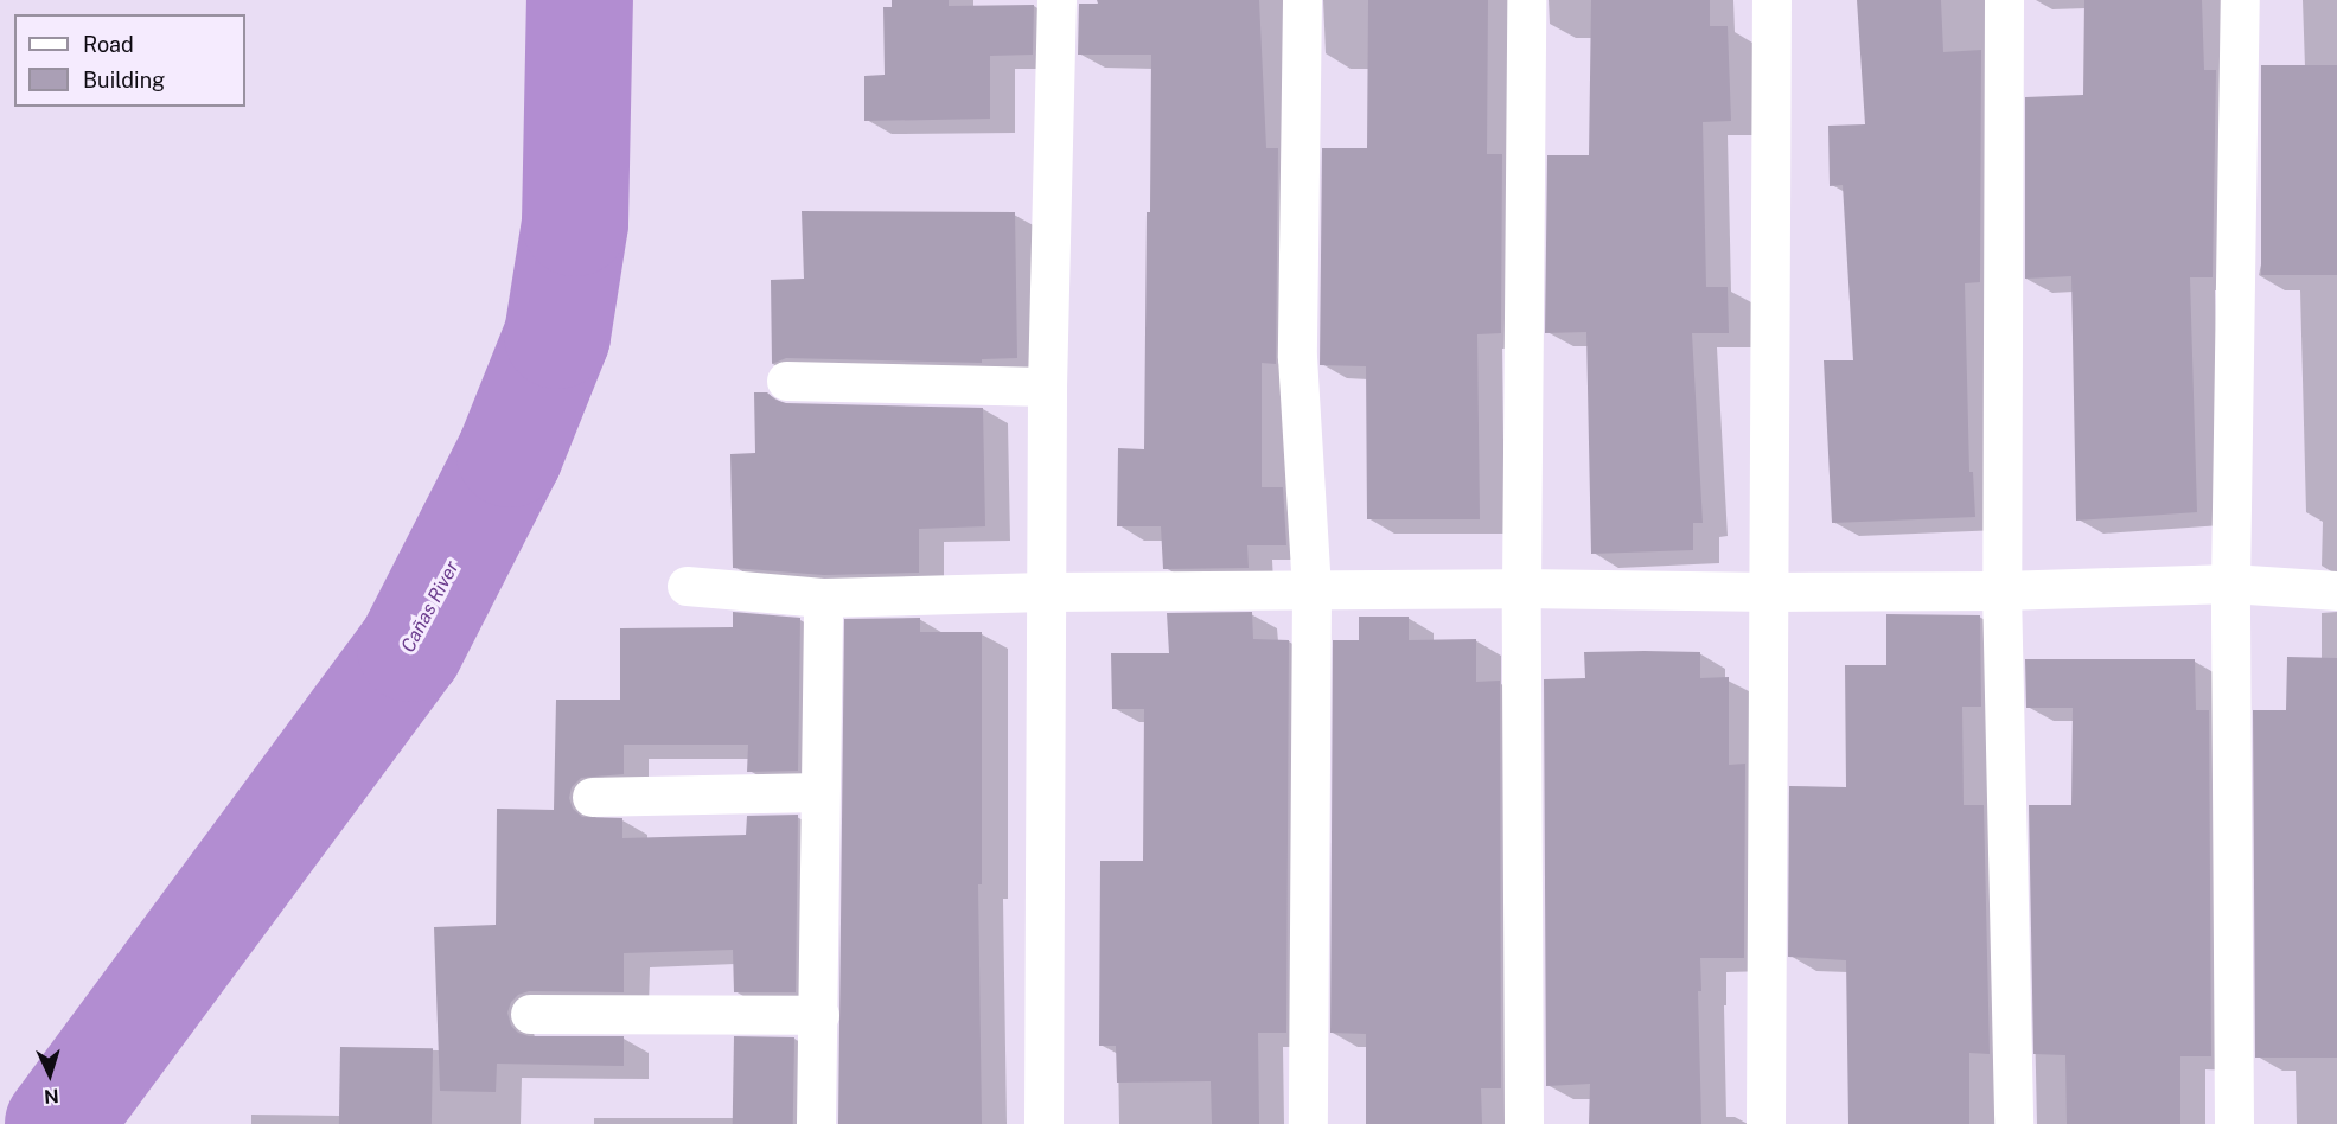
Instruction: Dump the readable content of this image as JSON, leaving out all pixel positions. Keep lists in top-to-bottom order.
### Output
{
  "water": ["Cañas River"],
  "legend": ["Road", "Building"],
  "north": "bottom"
}
